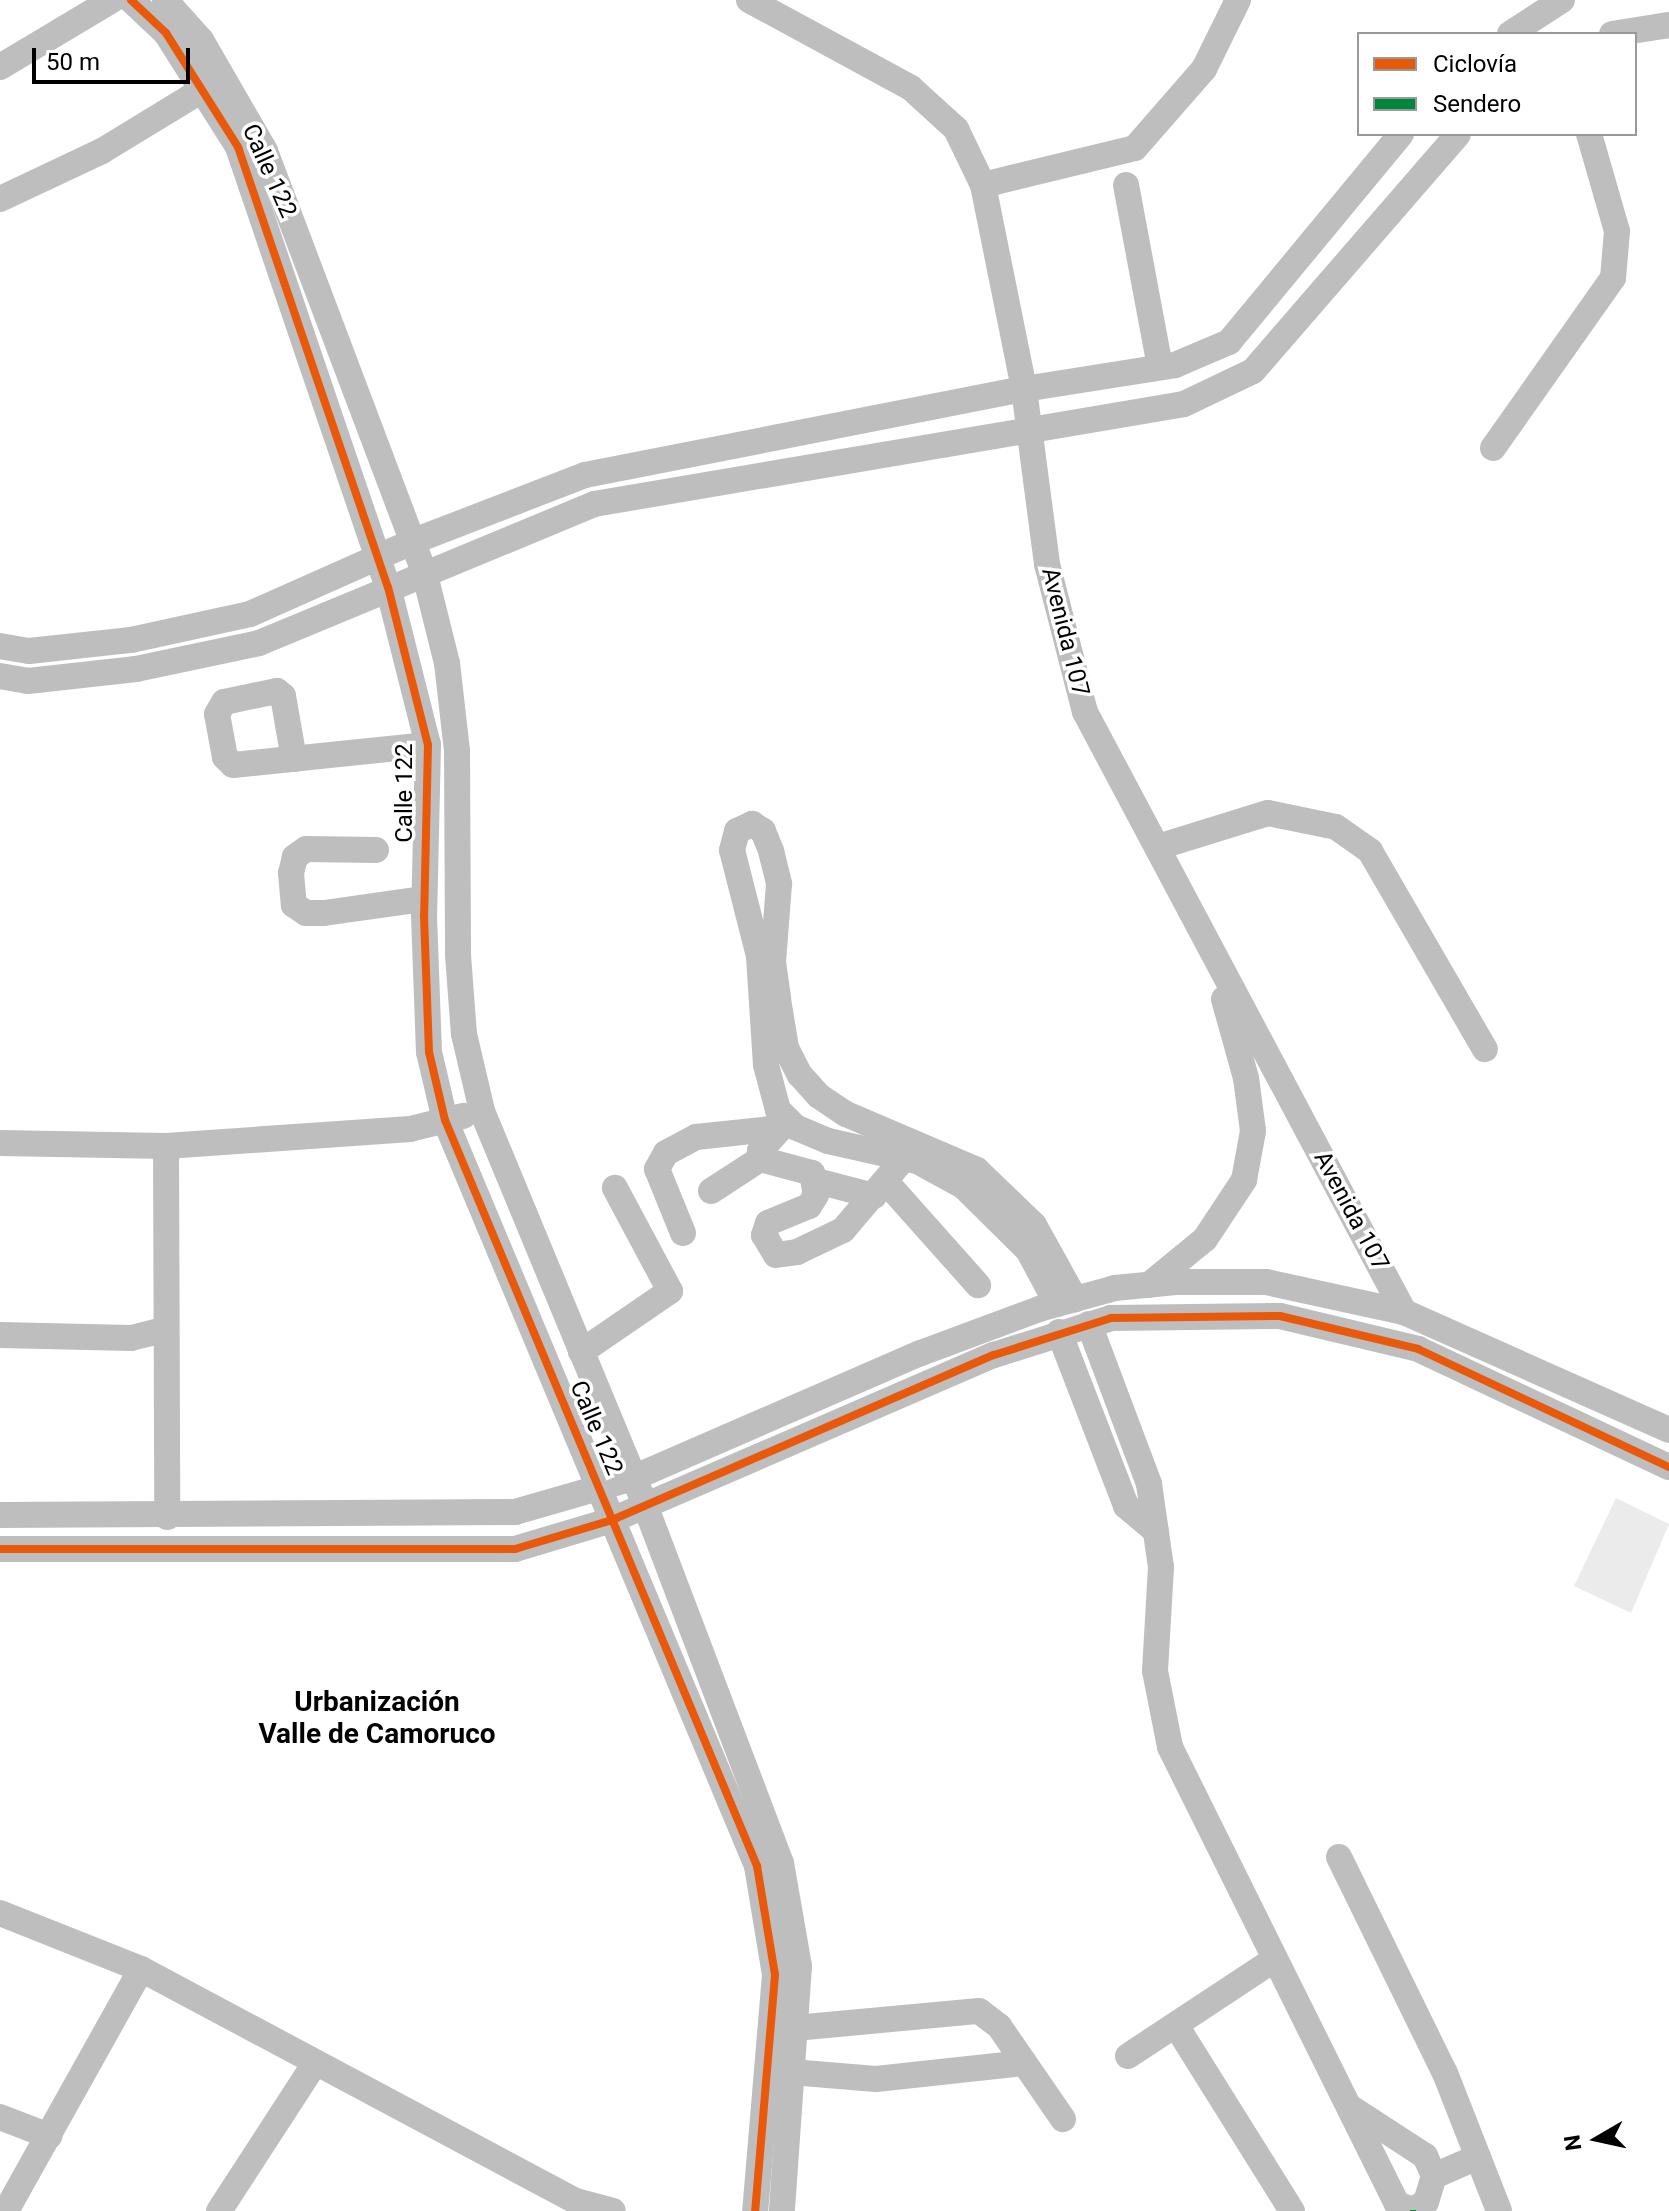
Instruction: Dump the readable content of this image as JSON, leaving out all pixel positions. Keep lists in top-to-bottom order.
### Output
{
  "streets": {
    "street": ["Calle 122", "Avenida 107"]
  },
  "districts": ["Urbanización Valle de Camoruco"],
  "legend": ["Ciclovía", "Sendero"],
  "scale_bar": "50 m",
  "north": "left"
}
